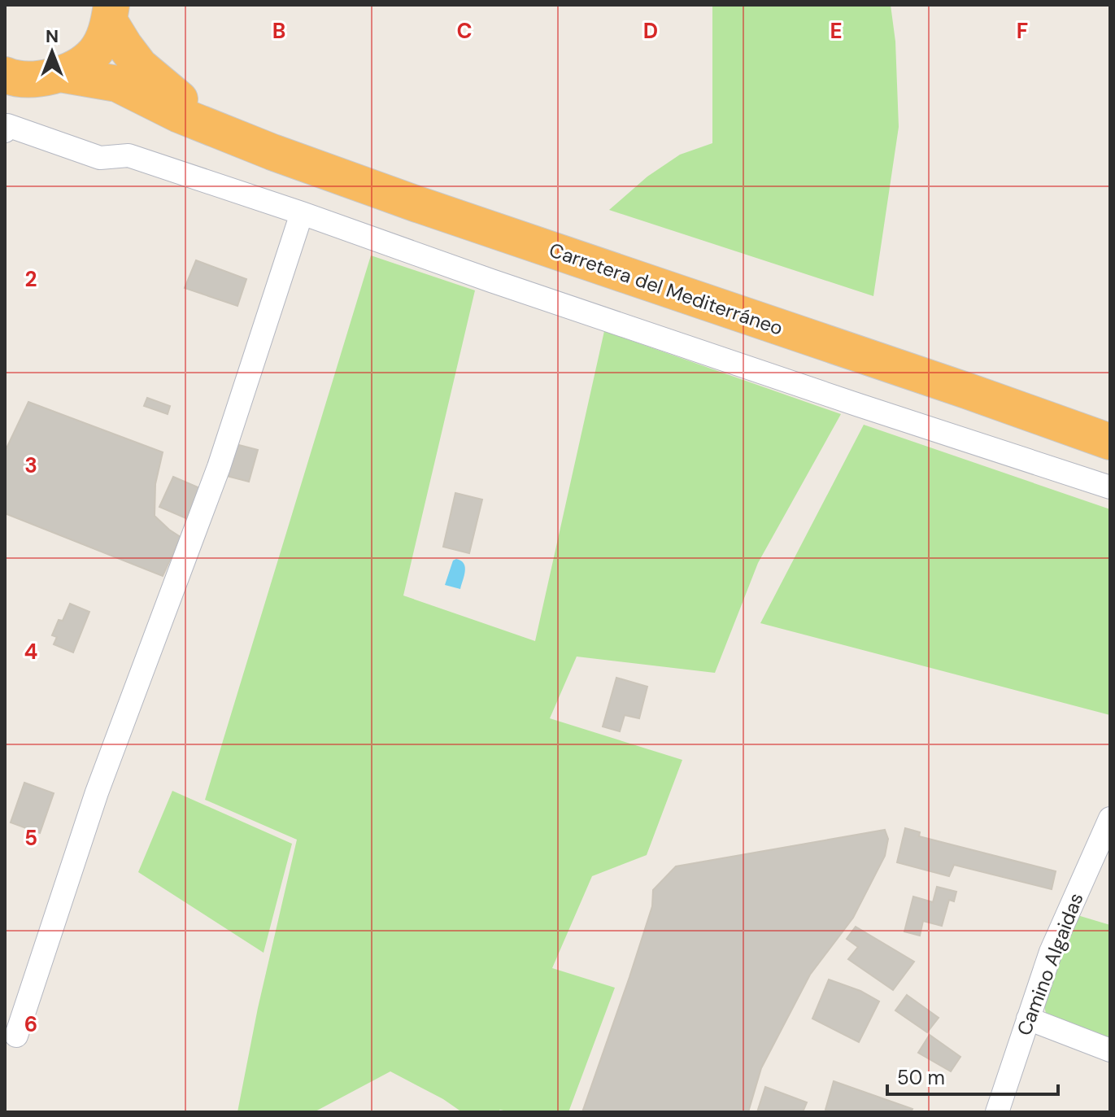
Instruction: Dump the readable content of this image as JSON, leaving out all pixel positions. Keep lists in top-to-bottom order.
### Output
{
  "streets": {
    "highway": ["Carretera del Mediterráneo"],
    "street": ["Camino Algaidas"]
  },
  "scale_bar": "50 m",
  "north": "top",
  "grid": {
    "columns": [
      "B",
      "C",
      "D",
      "E",
      "F"
    ],
    "rows": [
      "2",
      "3",
      "4",
      "5",
      "6"
    ]
  }
}
